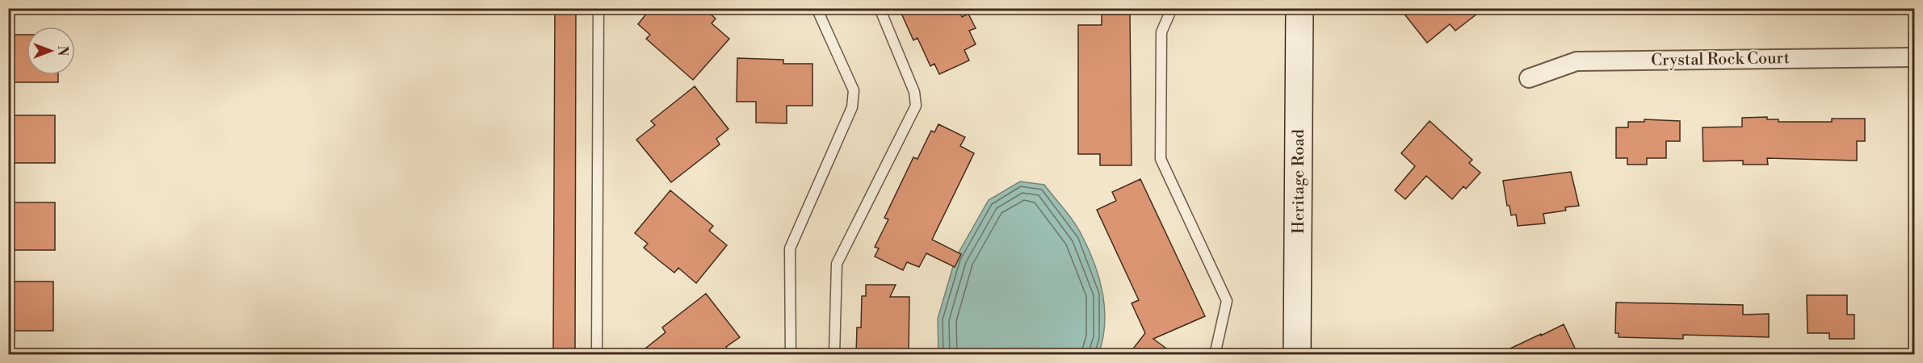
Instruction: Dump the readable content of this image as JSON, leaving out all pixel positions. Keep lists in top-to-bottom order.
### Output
{
  "streets": {
    "main road": ["Heritage Road"],
    "street": ["Crystal Rock Court"]
  },
  "north": "right"
}
